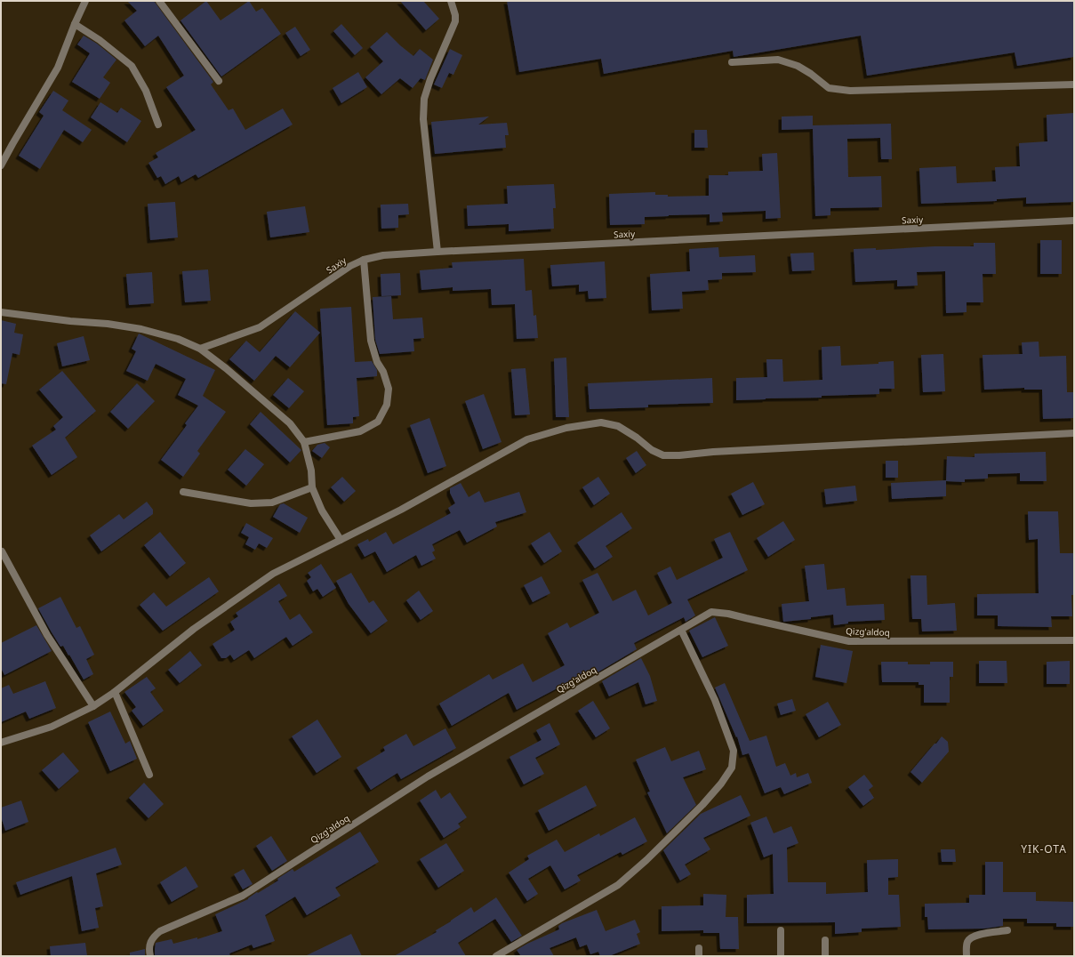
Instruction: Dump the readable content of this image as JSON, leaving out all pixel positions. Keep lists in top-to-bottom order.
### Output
{
  "streets": {
    "street": ["Saxiy", "Qizg'aldoq"]
  },
  "districts": ["YIK-OTA"]
}
